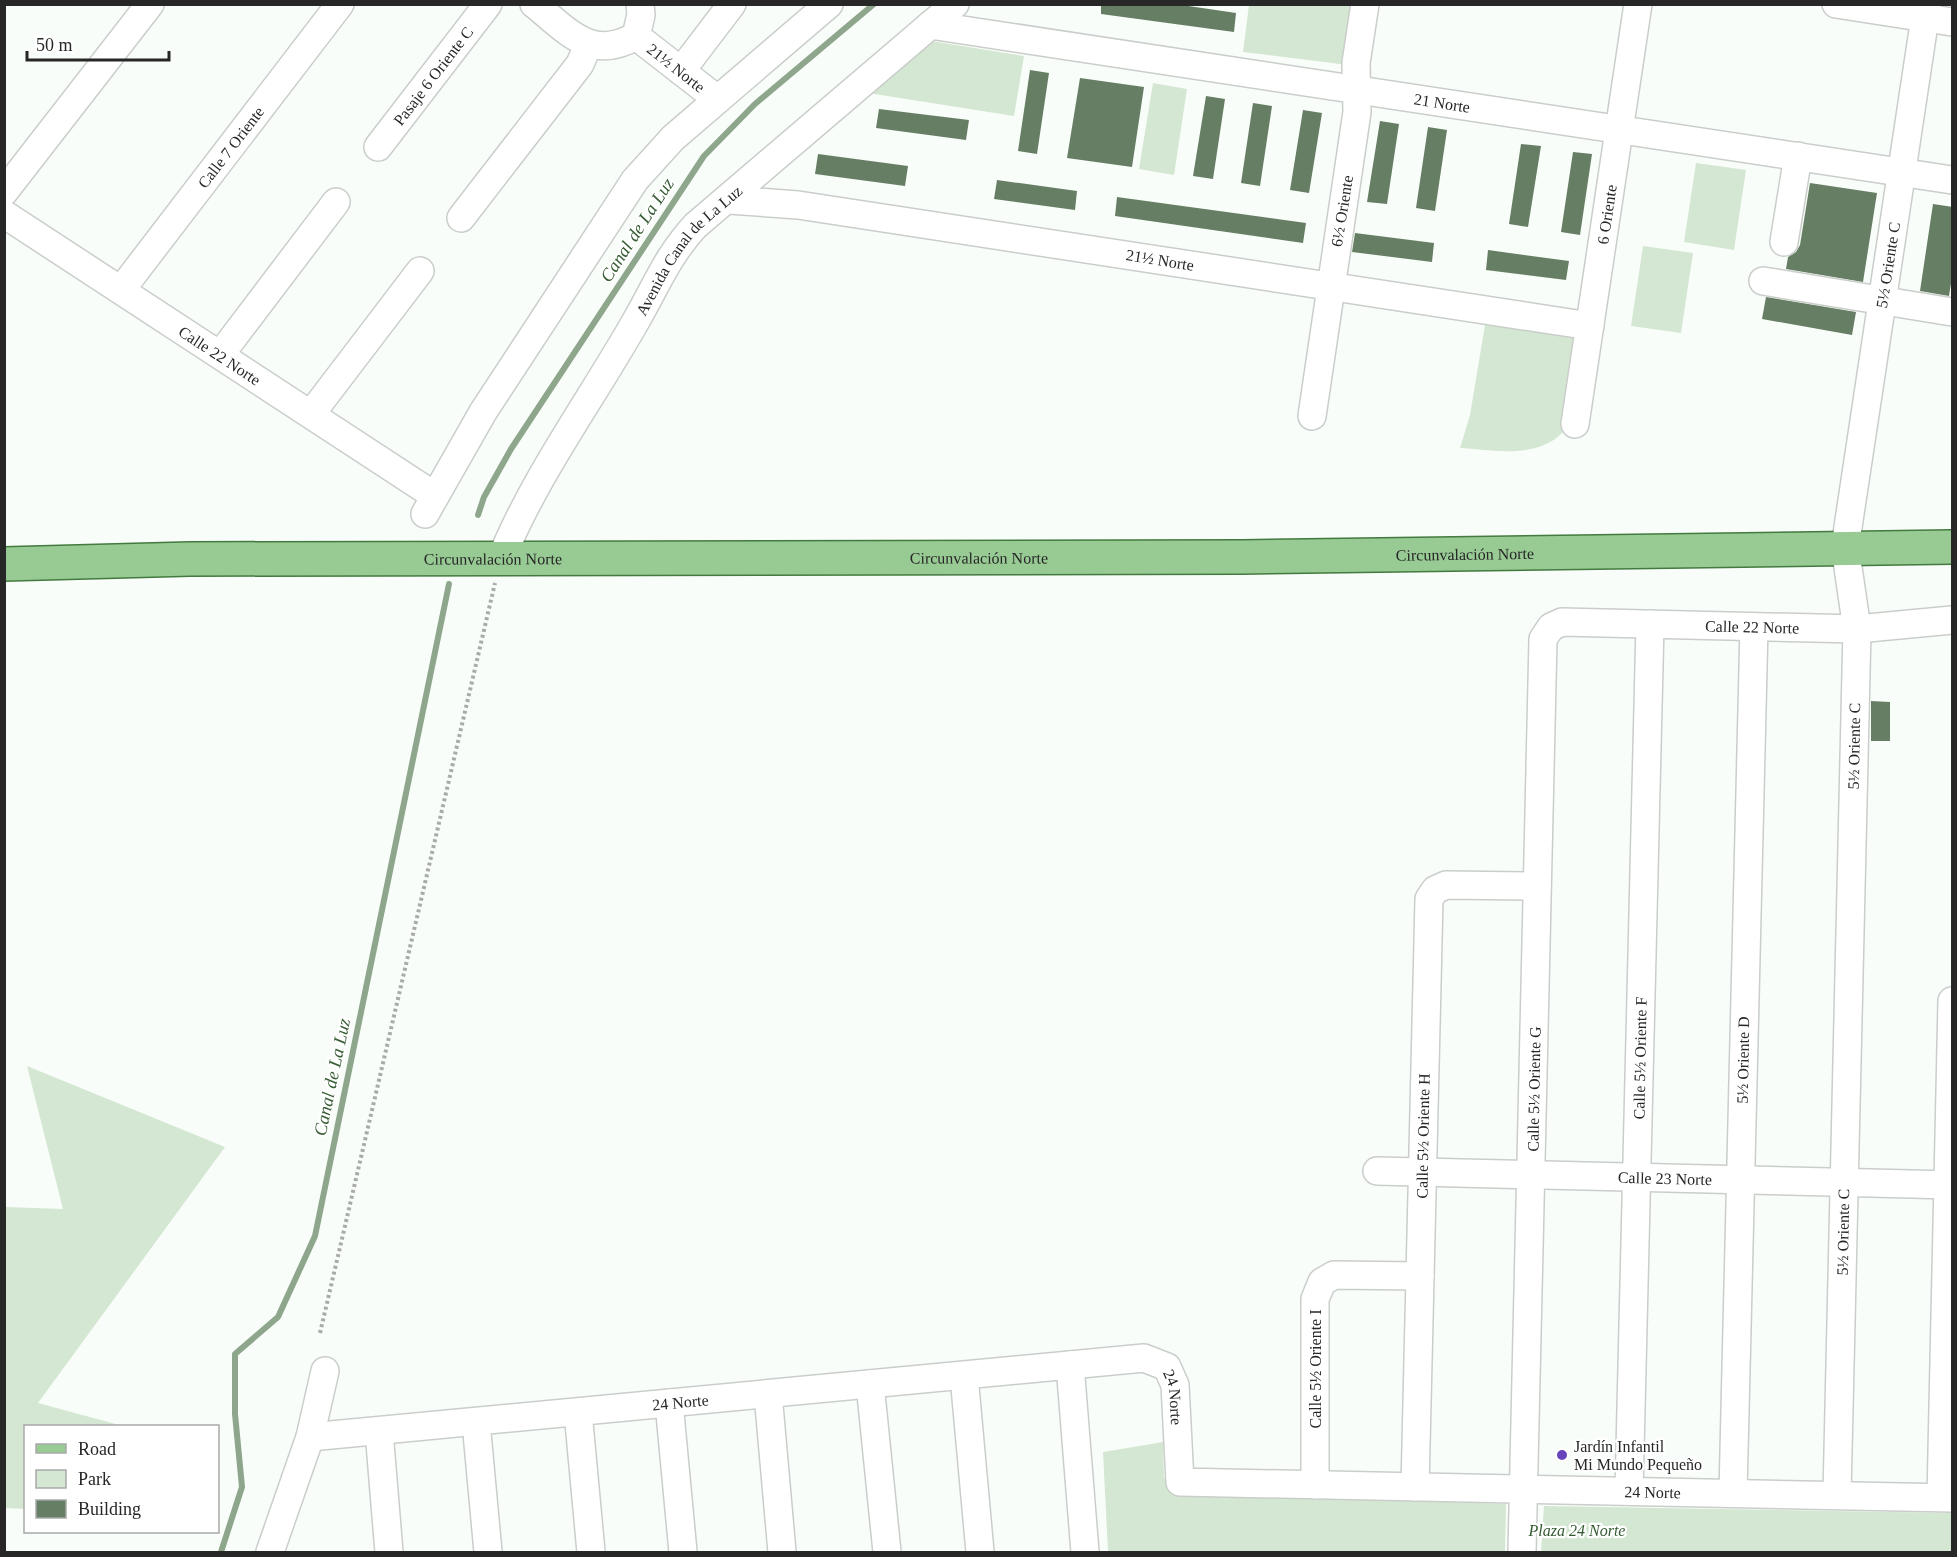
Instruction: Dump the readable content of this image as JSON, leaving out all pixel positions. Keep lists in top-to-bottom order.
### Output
{
  "streets": {
    "main road": ["Circunvalación Norte"],
    "street": [
      "21½ Norte",
      "Pasaje 6 Oriente C",
      "21 Norte",
      "Calle 7 Oriente",
      "6½ Oriente",
      "6 Oriente",
      "Avenida Canal de La Luz",
      "5½ Oriente C",
      "Calle 22 Norte",
      "Calle 5½ Oriente F",
      "5½ Oriente D",
      "Calle 5½ Oriente G",
      "Calle 5½ Oriente H",
      "Calle 23 Norte",
      "Calle 5½ Oriente I",
      "24 Norte"
    ]
  },
  "crossings": [
    ["21½ Norte", "6½ Oriente"],
    ["21½ Norte", "6 Oriente"],
    ["21½ Norte", "Avenida Canal de La Luz"],
    ["21½ Norte", "Calle 22 Norte"],
    ["21 Norte", "6½ Oriente"],
    ["21 Norte", "6 Oriente"],
    ["21 Norte", "Avenida Canal de La Luz"],
    ["21 Norte", "5½ Oriente C"],
    ["Calle 7 Oriente", "Calle 22 Norte"],
    ["Avenida Canal de La Luz", "Circunvalación Norte"],
    ["5½ Oriente C", "Calle 22 Norte"],
    ["5½ Oriente C", "Circunvalación Norte"],
    ["5½ Oriente C", "Calle 23 Norte"],
    ["5½ Oriente C", "24 Norte"],
    ["Calle 22 Norte", "Calle 5½ Oriente F"],
    ["Calle 22 Norte", "5½ Oriente D"],
    ["Calle 22 Norte", "Calle 5½ Oriente G"],
    ["Calle 5½ Oriente F", "Calle 23 Norte"],
    ["Calle 5½ Oriente F", "24 Norte"],
    ["5½ Oriente D", "Calle 23 Norte"],
    ["5½ Oriente D", "24 Norte"],
    ["Calle 5½ Oriente G", "Calle 5½ Oriente H"],
    ["Calle 5½ Oriente G", "Calle 23 Norte"],
    ["Calle 5½ Oriente G", "24 Norte"],
    ["Calle 5½ Oriente H", "Calle 23 Norte"],
    ["Calle 5½ Oriente H", "Calle 5½ Oriente I"],
    ["Calle 5½ Oriente H", "24 Norte"],
    ["Calle 5½ Oriente I", "24 Norte"]
  ],
  "water": ["Canal de La Luz"],
  "parks": ["Plaza 24 Norte"],
  "places": ["Jardín Infantil Mi Mundo Pequeño"],
  "legend": ["Road", "Park", "Building"],
  "scale_bar": "50 m"
}
